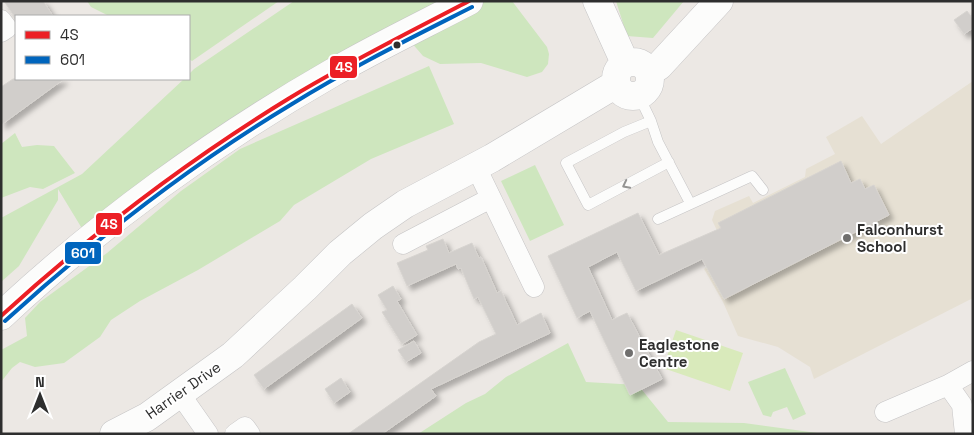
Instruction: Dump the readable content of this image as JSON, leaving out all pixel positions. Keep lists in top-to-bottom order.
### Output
{
  "streets": {
    "street": ["Harrier Drive"]
  },
  "places": ["Falconhurst School", "Eaglestone Centre"],
  "lines": ["transit line 4S", "transit line 601"],
  "legend": ["4S", "601"],
  "north": "top"
}
